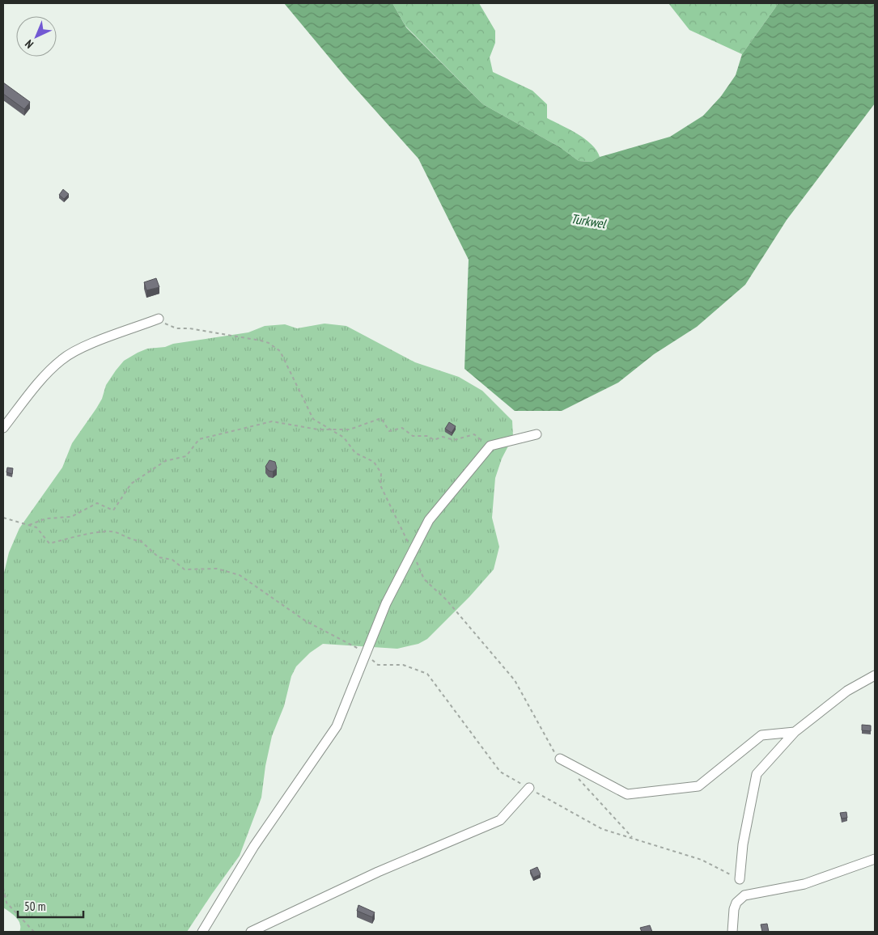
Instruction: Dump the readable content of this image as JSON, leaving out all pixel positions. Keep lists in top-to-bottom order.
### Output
{
  "water": ["Turkwel"],
  "scale_bar": "50 m",
  "north": "bottom left"
}
